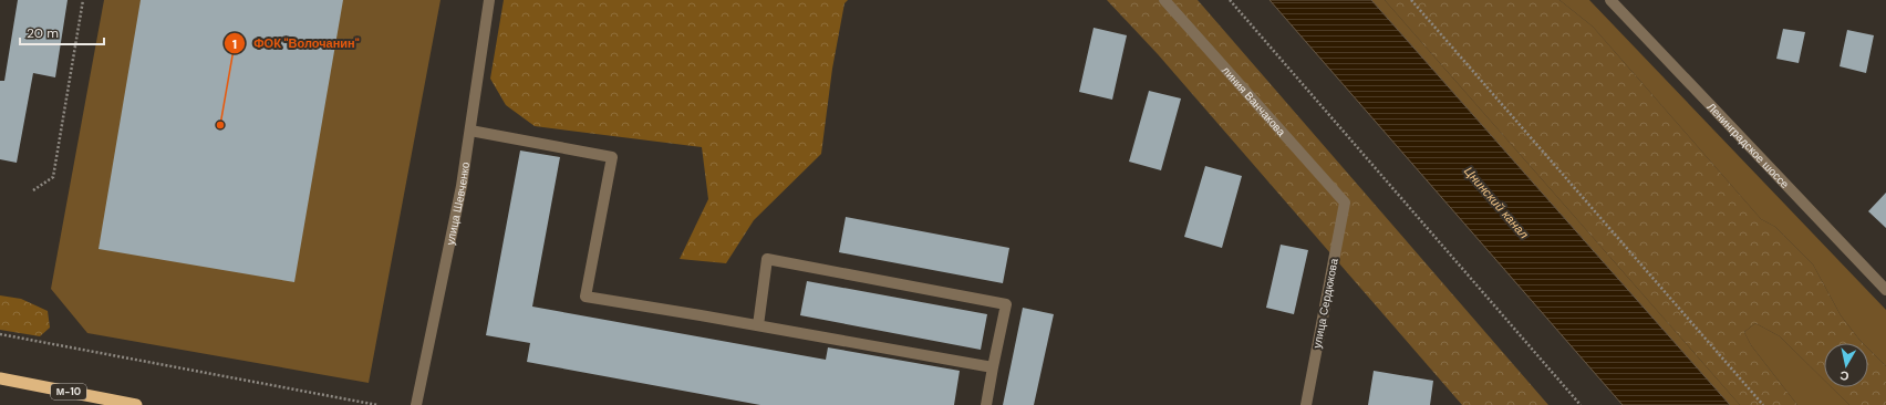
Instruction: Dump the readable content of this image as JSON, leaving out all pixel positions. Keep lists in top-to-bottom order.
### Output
{
  "streets": {
    "highway": ["М-10"],
    "street": [
      "линия Ванчакова",
      "Ленинградское шоссе",
      "улица Шевченко",
      "улица Сердюкова"
    ]
  },
  "crossings": [
    ["линия Ванчакова", "улица Сердюкова"]
  ],
  "water": ["Цнинский канал"],
  "places": ["ФОК \"Волочанин\""],
  "scale_bar": "20 m",
  "north": "bottom"
}
